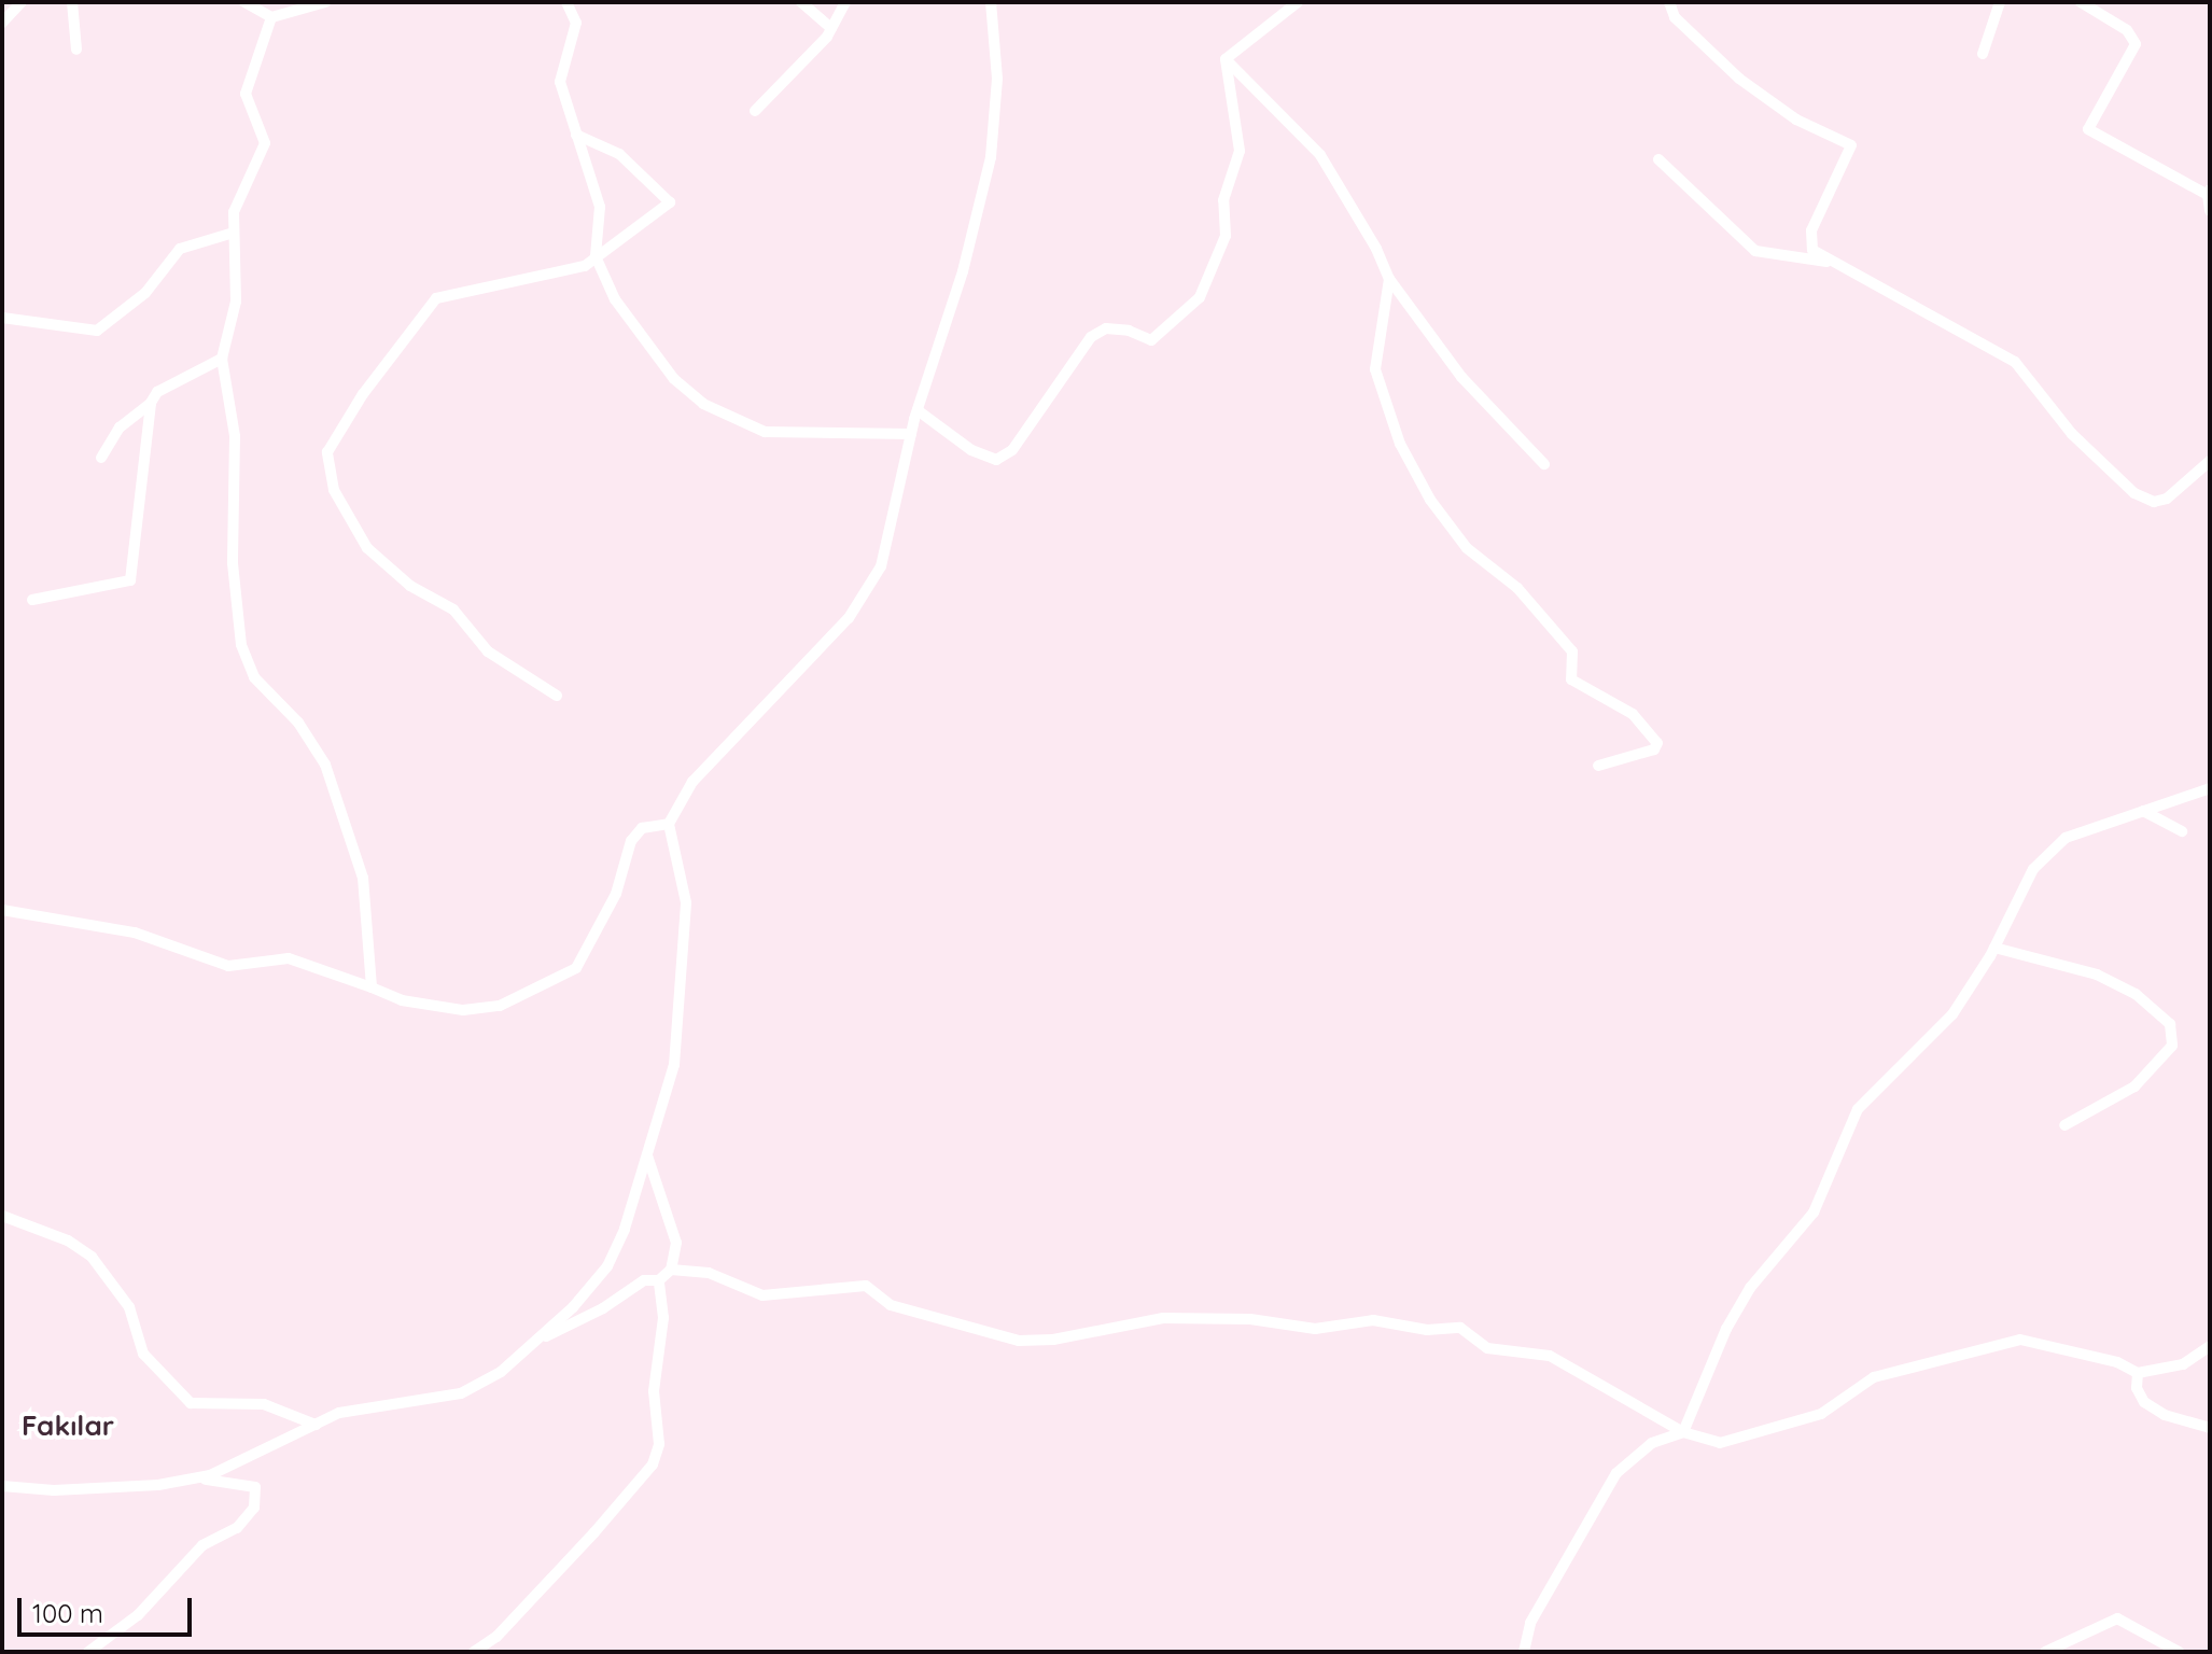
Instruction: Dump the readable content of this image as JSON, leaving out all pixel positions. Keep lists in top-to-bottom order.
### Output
{
  "districts": ["Fakılar"],
  "scale_bar": "100 m"
}
